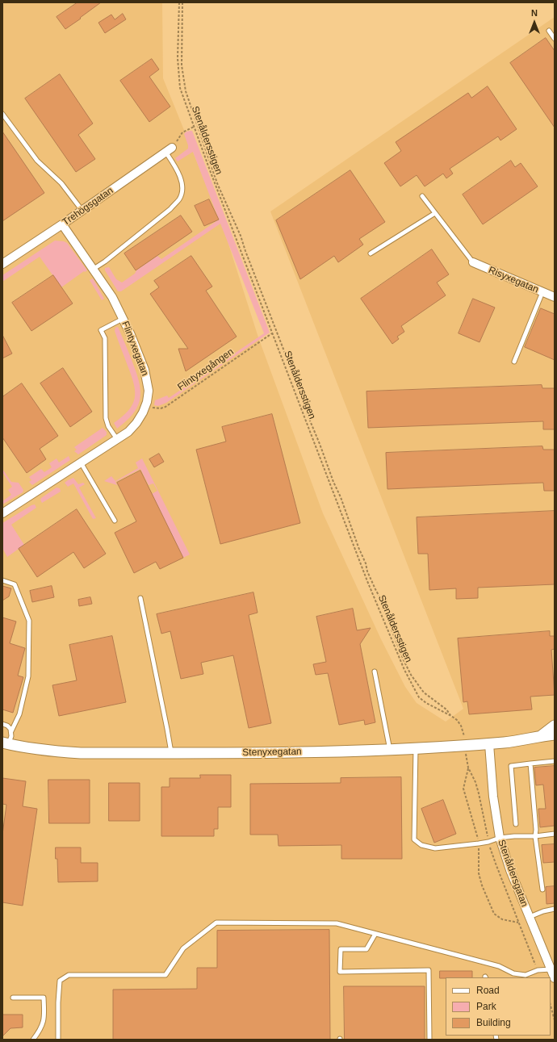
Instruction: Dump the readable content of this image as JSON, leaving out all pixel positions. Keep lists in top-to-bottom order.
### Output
{
  "streets": {
    "street": [
      "Trehögsgatan",
      "Risyxegatan",
      "Flintyxegatan",
      "Stenyxegatan",
      "Stenåldersgatan"
    ],
    "path": ["Stenåldersstigen", "Flintyxegången"]
  },
  "crossings": [
    ["Stenåldersstigen", "Flintyxegången"],
    ["Stenåldersstigen", "Stenyxegatan"],
    ["Trehögsgatan", "Flintyxegatan"],
    ["Flintyxegatan", "Flintyxegången"],
    ["Stenyxegatan", "Stenåldersgatan"]
  ],
  "legend": ["Road", "Park", "Building"],
  "north": "top"
}
